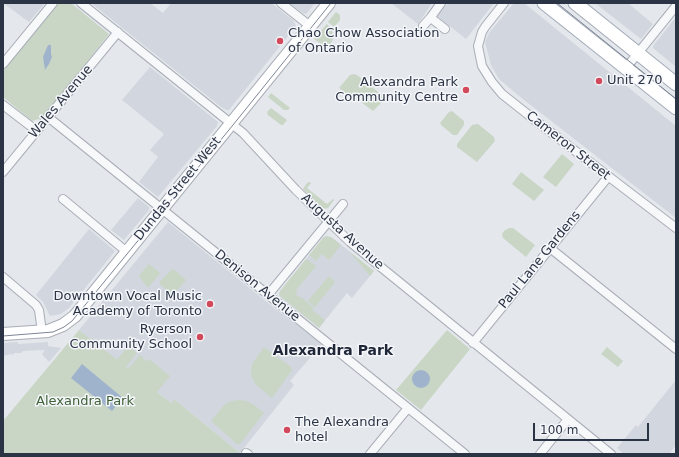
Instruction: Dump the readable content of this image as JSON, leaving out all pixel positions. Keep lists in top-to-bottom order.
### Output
{
  "streets": {
    "main road": ["Dundas Street West"],
    "street": [
      "Wales Avenue",
      "Cameron Street",
      "Augusta Avenue",
      "Paul Lane Gardens",
      "Denison Avenue"
    ]
  },
  "crossings": [
    ["Wales Avenue", "Augusta Avenue"],
    ["Wales Avenue", "Denison Avenue"],
    ["Cameron Street", "Paul Lane Gardens"],
    ["Dundas Street West", "Augusta Avenue"],
    ["Dundas Street West", "Denison Avenue"],
    ["Augusta Avenue", "Paul Lane Gardens"]
  ],
  "districts": ["Alexandra Park"],
  "parks": ["Alexandra Park"],
  "places": [
    "Chao Chow Association of Ontario",
    "Unit 270",
    "Alexandra Park Community Centre",
    "Downtown Vocal Music Academy of Toronto",
    "Ryerson Community School",
    "The Alexandra hotel"
  ],
  "scale_bar": "100 m"
}
